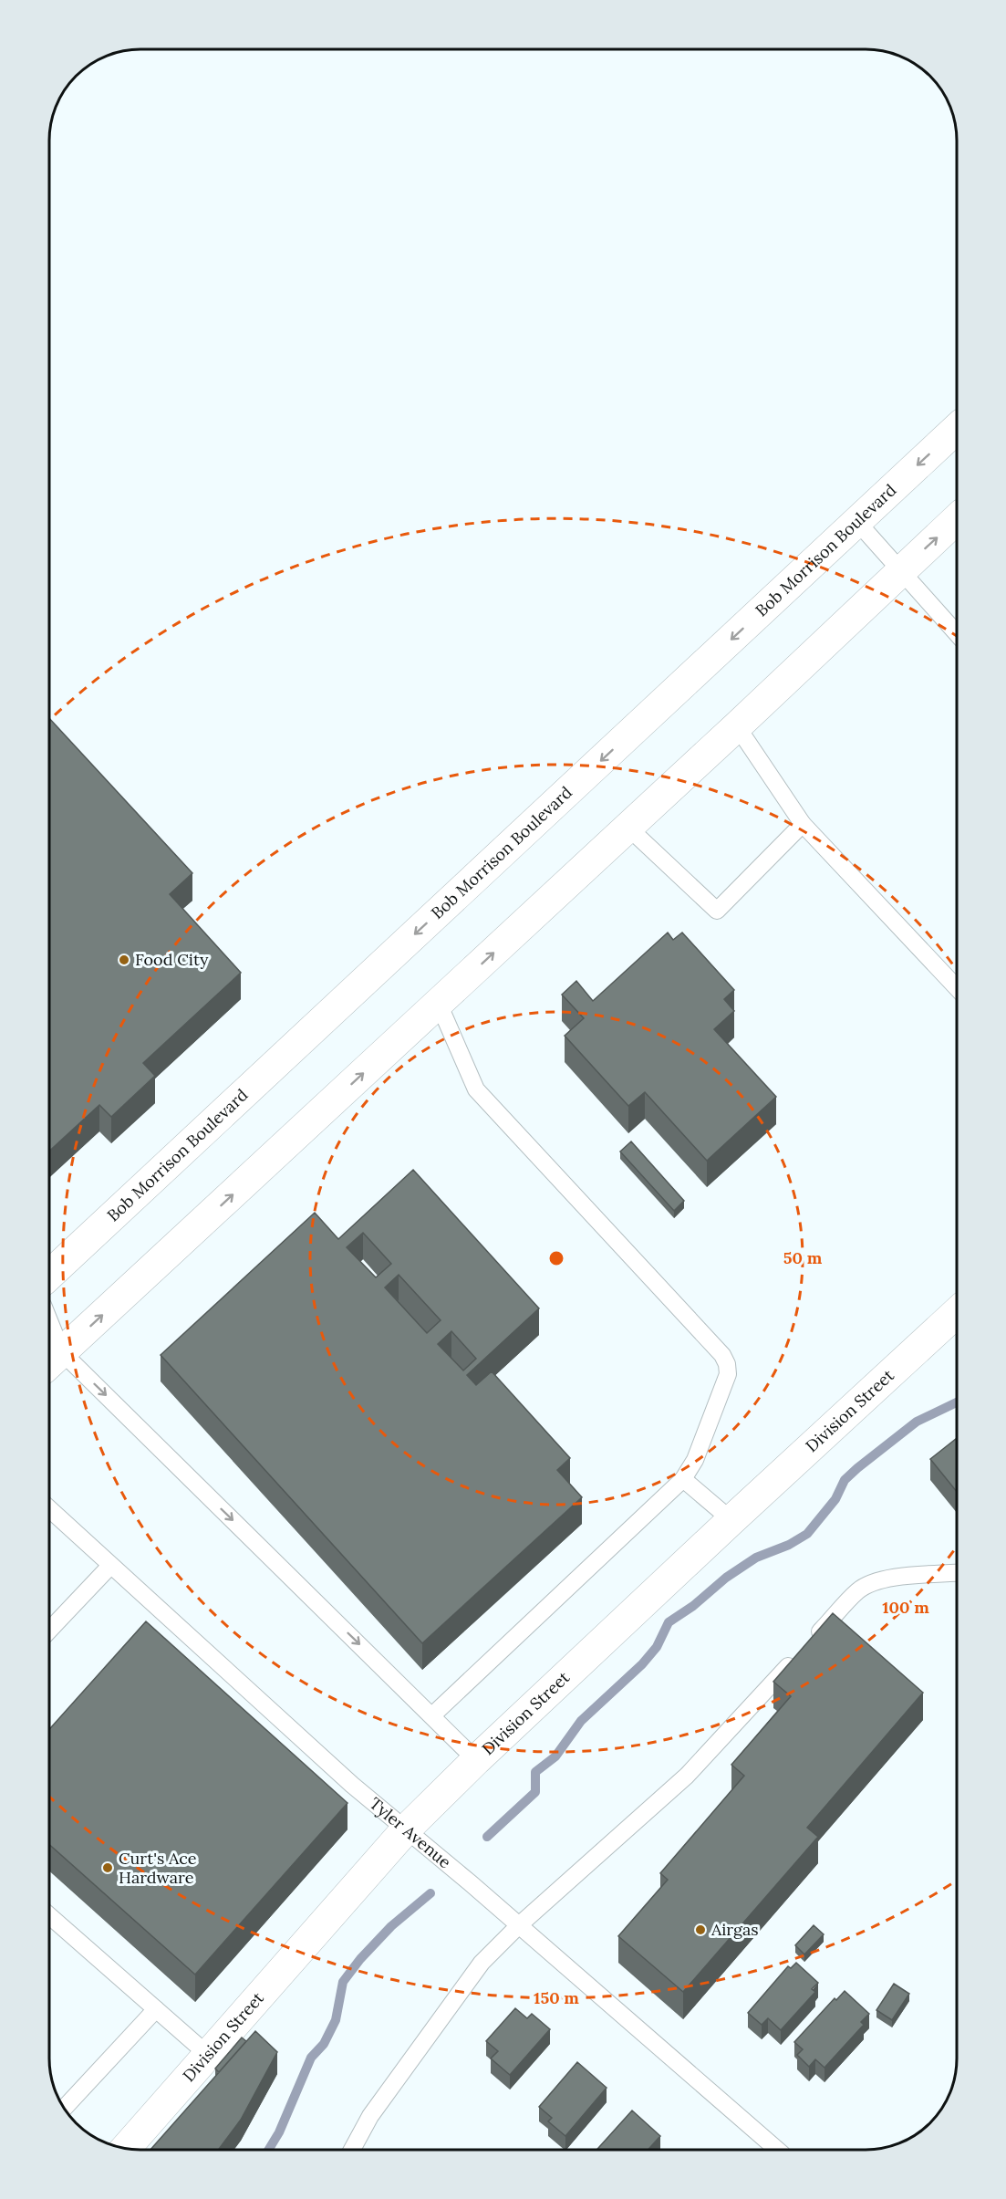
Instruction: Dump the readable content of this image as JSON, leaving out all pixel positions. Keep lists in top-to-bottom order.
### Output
{
  "streets": {
    "street": ["Bob Morrison Boulevard", "Division Street"],
    "lane": ["Tyler Avenue"]
  },
  "crossings": [
    ["Division Street", "Tyler Avenue"]
  ],
  "places": ["Food City", "Curt's Ace Hardware", "Airgas"],
  "rings": ["50 m", "100 m", "150 m"]
}
